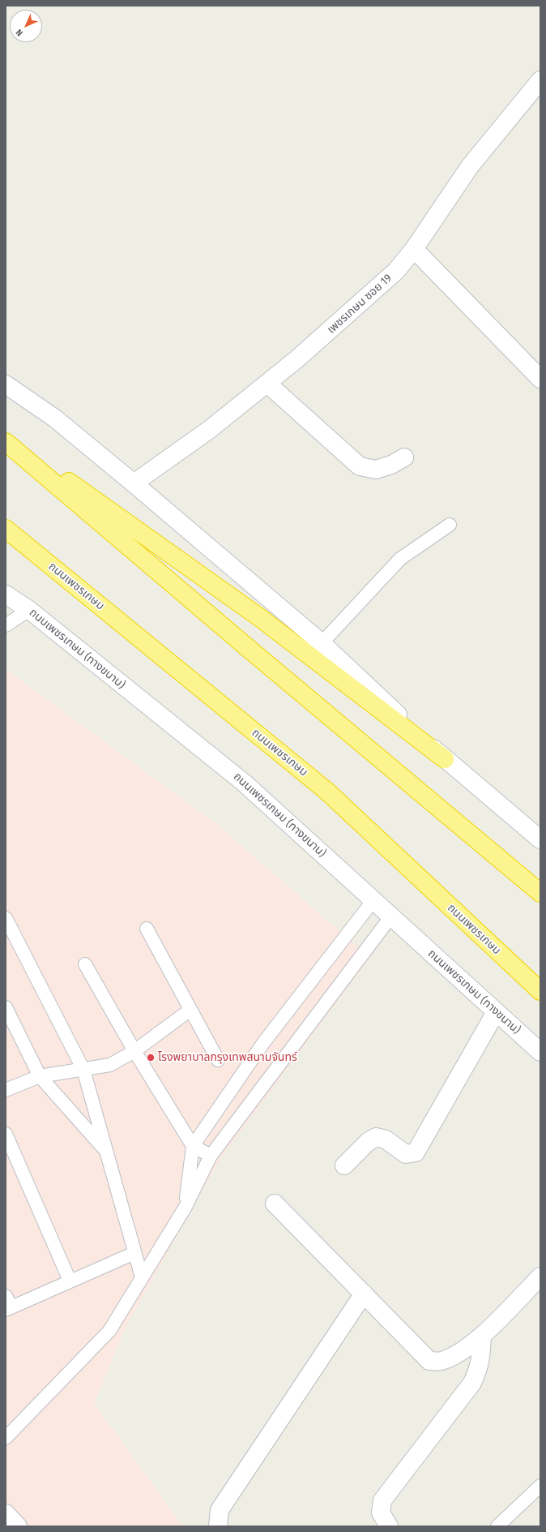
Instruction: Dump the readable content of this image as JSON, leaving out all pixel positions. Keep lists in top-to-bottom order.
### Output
{
  "streets": {
    "highway": ["ถนนเพชรเกษม"],
    "street": ["เพชรเกษม ซอย 19", "ถนนเพชรเกษม (ทางขนาน)"]
  },
  "places": ["โรงพยาบาลกรุงเทพสนามจันทร์"],
  "north": "bottom left"
}
